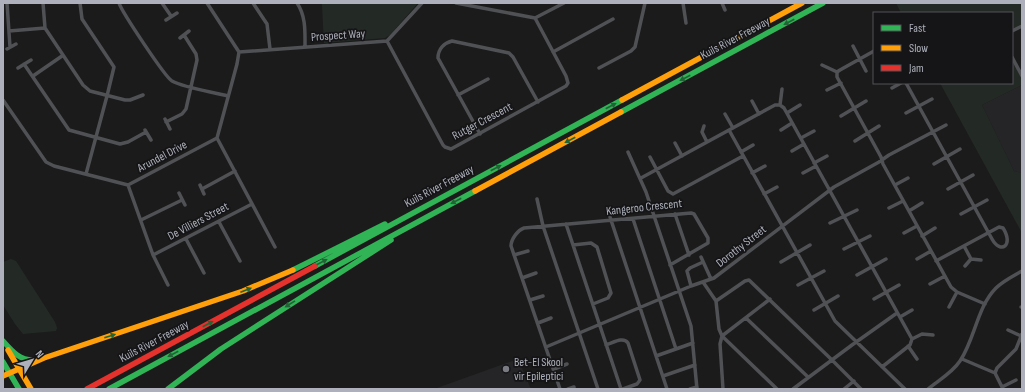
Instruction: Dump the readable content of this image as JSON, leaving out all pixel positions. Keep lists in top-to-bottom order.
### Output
{
  "streets": {
    "main road": ["Kuils River Freeway"],
    "street": [
      "Prospect Way",
      "Rutger Crescent",
      "Arundel Drive",
      "Kangeroo Crescent",
      "De Villiers Street",
      "Dorothy Street"
    ]
  },
  "crossings": [
    ["Prospect Way", "Rutger Crescent"]
  ],
  "places": ["Bet-El Skool vir Epileptici"],
  "legend": ["Fast", "Slow", "Jam"],
  "north": "top right"
}
